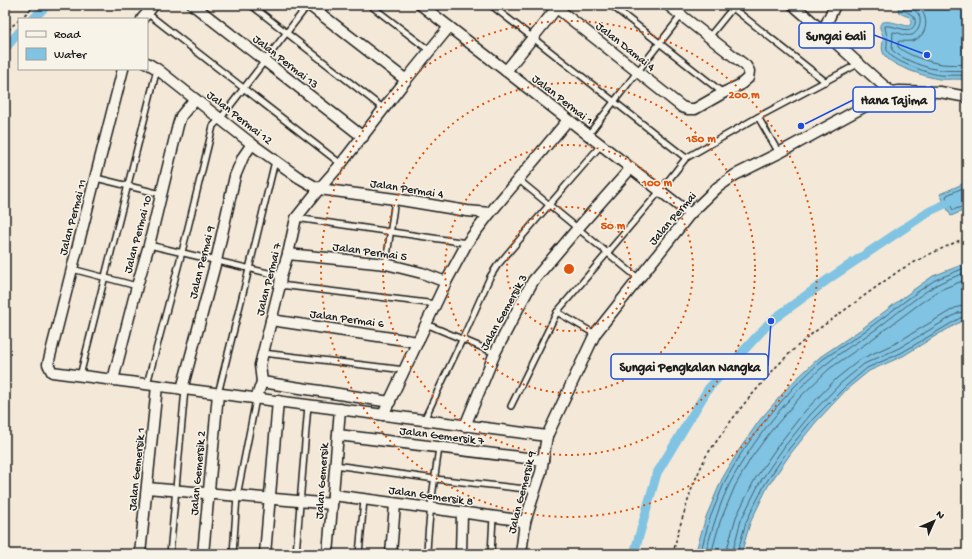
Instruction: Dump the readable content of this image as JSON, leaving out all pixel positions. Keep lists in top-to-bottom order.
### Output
{
  "streets": {
    "street": [
      "Jalan Damai 4",
      "Jalan Permai 13",
      "Jalan Permai 1",
      "Jalan Permai 12",
      "Jalan Permai 4",
      "Jalan Permai 11",
      "Jalan Permai",
      "Jalan Permai 10",
      "Jalan Permai 5",
      "Jalan Permai 9",
      "Jalan Permai 7",
      "Jalan Gemersik 3",
      "Jalan Permai 6",
      "Jalan Gemersik 7",
      "Jalan Gemersik 1",
      "Jalan Gemersik 2",
      "Jalan Gemersik",
      "Jalan Gemersik 9",
      "Jalan Gemersik 8"
    ]
  },
  "crossings": [
    ["Jalan Permai 13", "Jalan Permai 7"],
    ["Jalan Permai 1", "Jalan Permai"],
    ["Jalan Permai 1", "Jalan Permai 7"],
    ["Jalan Permai 1", "Jalan Gemersik 3"],
    ["Jalan Permai 12", "Jalan Permai 4"],
    ["Jalan Permai 12", "Jalan Permai 10"],
    ["Jalan Permai 12", "Jalan Permai 9"],
    ["Jalan Permai 12", "Jalan Permai 7"],
    ["Jalan Permai 4", "Jalan Permai 7"],
    ["Jalan Permai", "Jalan Gemersik 9"],
    ["Jalan Permai 5", "Jalan Permai 7"],
    ["Jalan Permai 7", "Jalan Permai 6"],
    ["Jalan Gemersik 7", "Jalan Gemersik"],
    ["Jalan Gemersik 7", "Jalan Gemersik 9"],
    ["Jalan Gemersik 1", "Jalan Gemersik 8"],
    ["Jalan Gemersik 2", "Jalan Gemersik 8"],
    ["Jalan Gemersik", "Jalan Gemersik 8"],
    ["Jalan Gemersik 9", "Jalan Gemersik 8"]
  ],
  "places": ["Sungai Gali", "Hana Tajima", "Sungai Pengkalan Nangka"],
  "legend": ["Road", "Water"],
  "north": "top right",
  "rings": [
    "200 m",
    "150 m",
    "100 m",
    "50 m"
  ]
}
